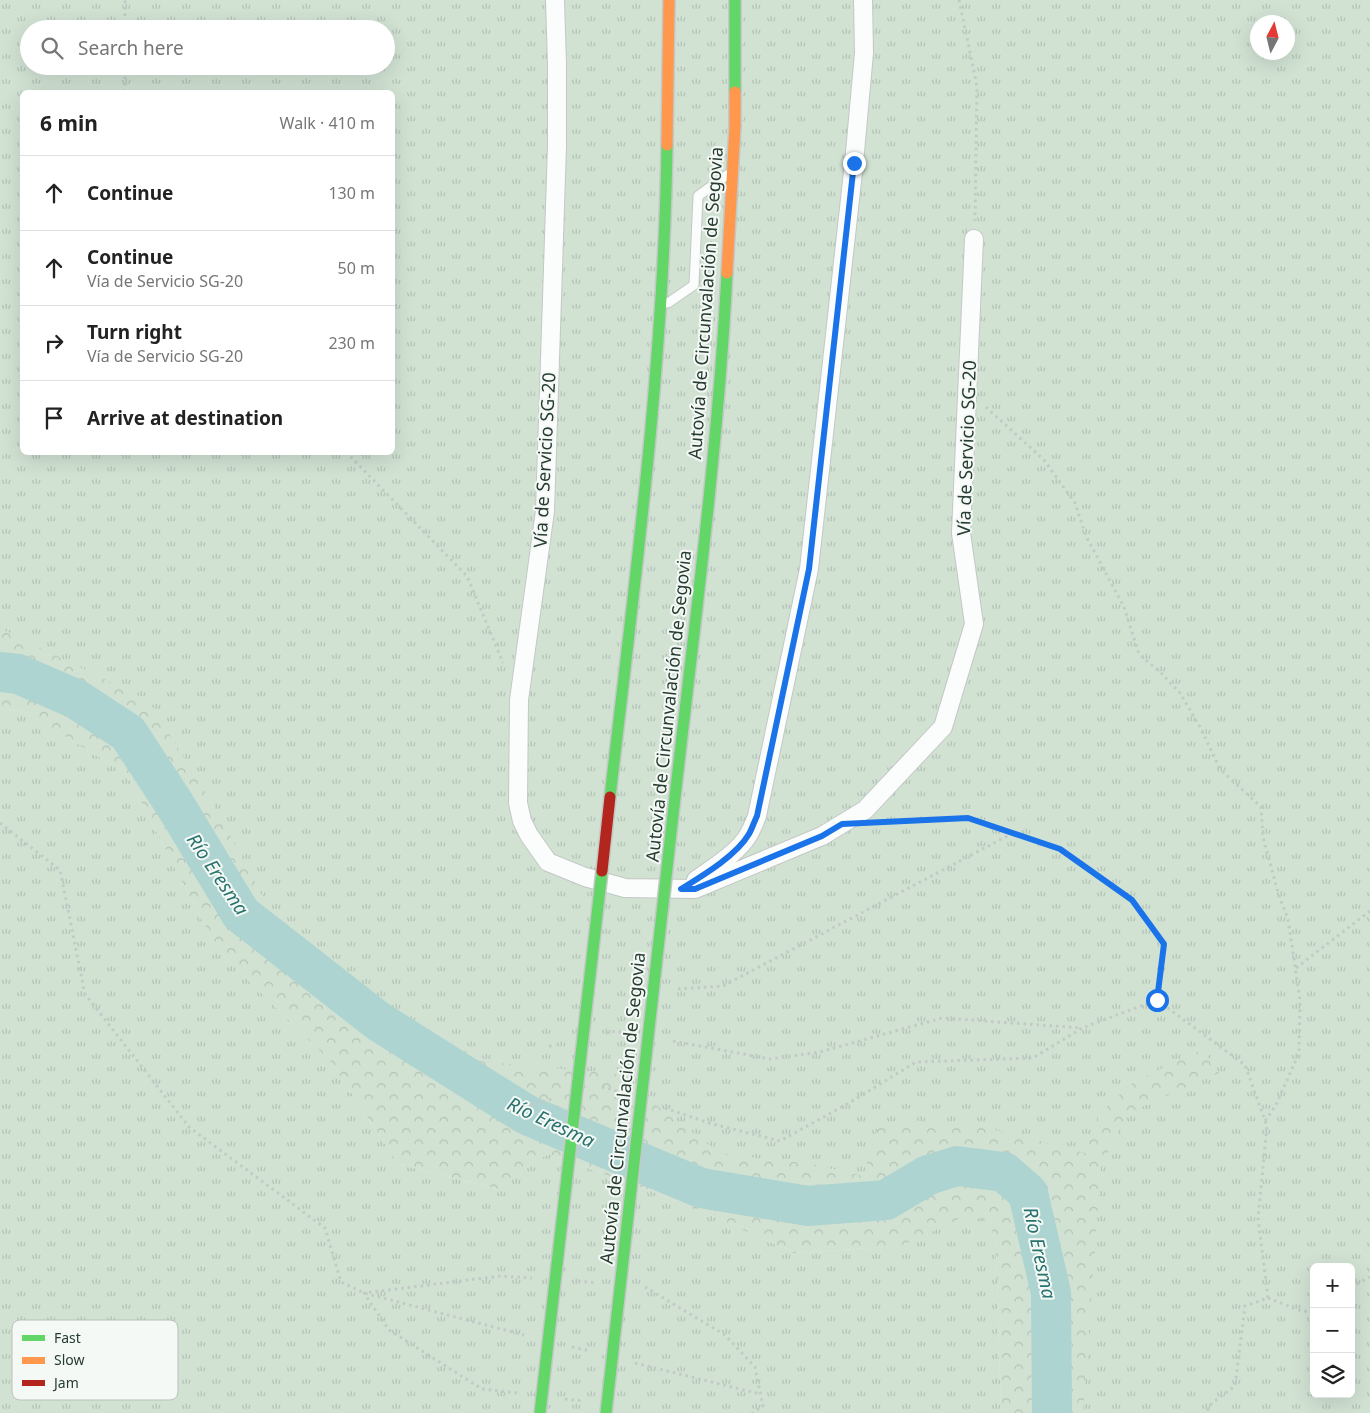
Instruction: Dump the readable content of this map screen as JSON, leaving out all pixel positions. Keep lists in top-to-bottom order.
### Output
{
  "streets": {
    "highway": ["Autovía de Circunvalación de Segovia"],
    "street": ["Vía de Servicio SG-20"]
  },
  "water": ["Río Eresma"],
  "legend": ["Fast", "Slow", "Jam"],
  "north": "top",
  "page": {
    "search": "Search here",
    "heading": ["6 min", "Walk · 410 m"],
    "list": [
      ["Continue", "130 m"],
      ["Continue", "Vía de Servicio SG-20", "50 m"],
      ["Turn right", "Vía de Servicio SG-20", "230 m"],
      "Arrive at destination"
    ],
    "map_buttons": ["+", "−"]
  }
}
